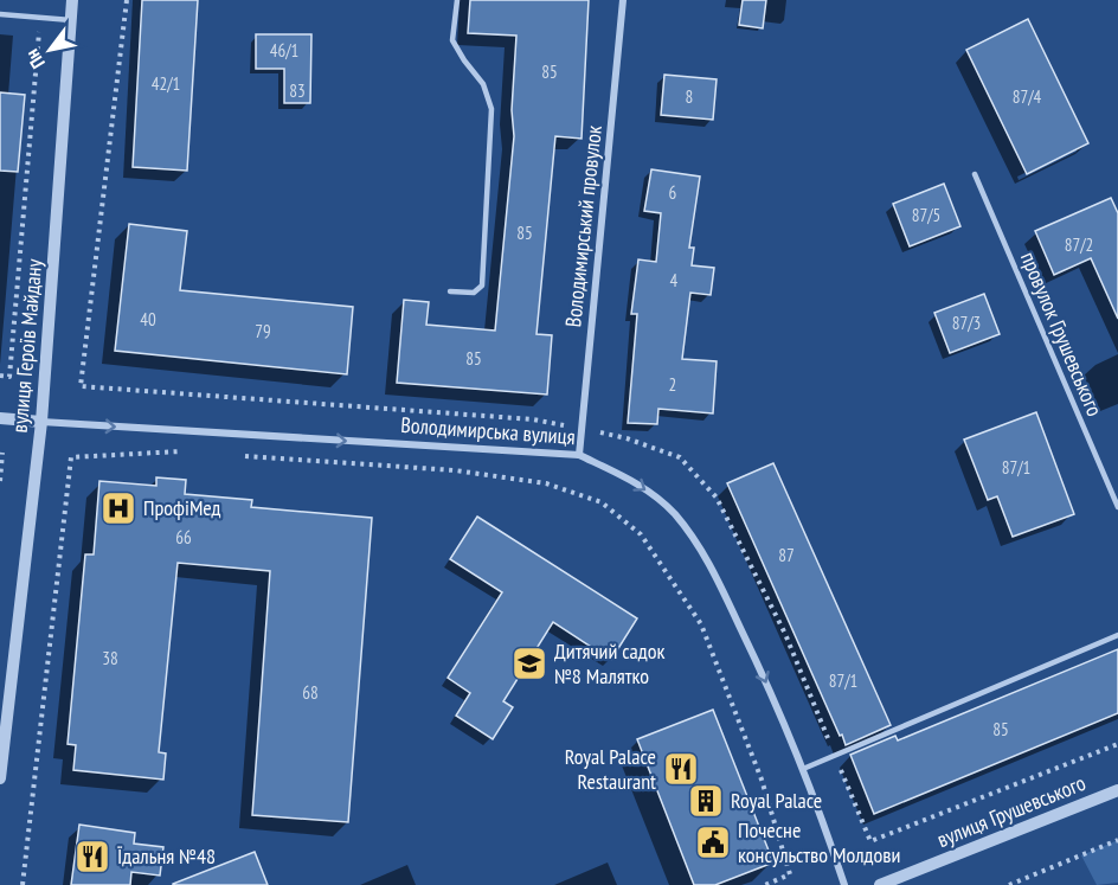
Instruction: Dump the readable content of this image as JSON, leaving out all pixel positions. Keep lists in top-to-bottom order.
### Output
{
  "streets": {
    "street": [
      "Володимирський провулок",
      "вулиця Героїв Майдану",
      "Володимирська вулиця",
      "вулиця Грушевського"
    ],
    "lane": ["провулок Грушевського"]
  },
  "crossings": [
    ["Володимирський провулок", "Володимирська вулиця"],
    ["вулиця Героїв Майдану", "Володимирська вулиця"]
  ],
  "one_way": ["Володимирська вулиця"],
  "places": {
    "hospital": ["ПрофіМед"],
    "school or university": ["Дитячий садок №8 Малятко"],
    "restaurant": ["Royal Palace Restaurant", "Їдальня №48"],
    "building": ["Royal Palace"],
    "public building": ["Почесне консульство Молдови"]
  },
  "house_numbers": [
    "46/1",
    "85",
    "42/1",
    "83",
    "8",
    "87/4",
    "6",
    "87/5",
    "85",
    "87/2",
    "4",
    "40",
    "87/3",
    "79",
    "85",
    "2",
    "87/1",
    "66",
    "87",
    "38",
    "87/1",
    "68",
    "85"
  ],
  "north": "bottom left"
}
